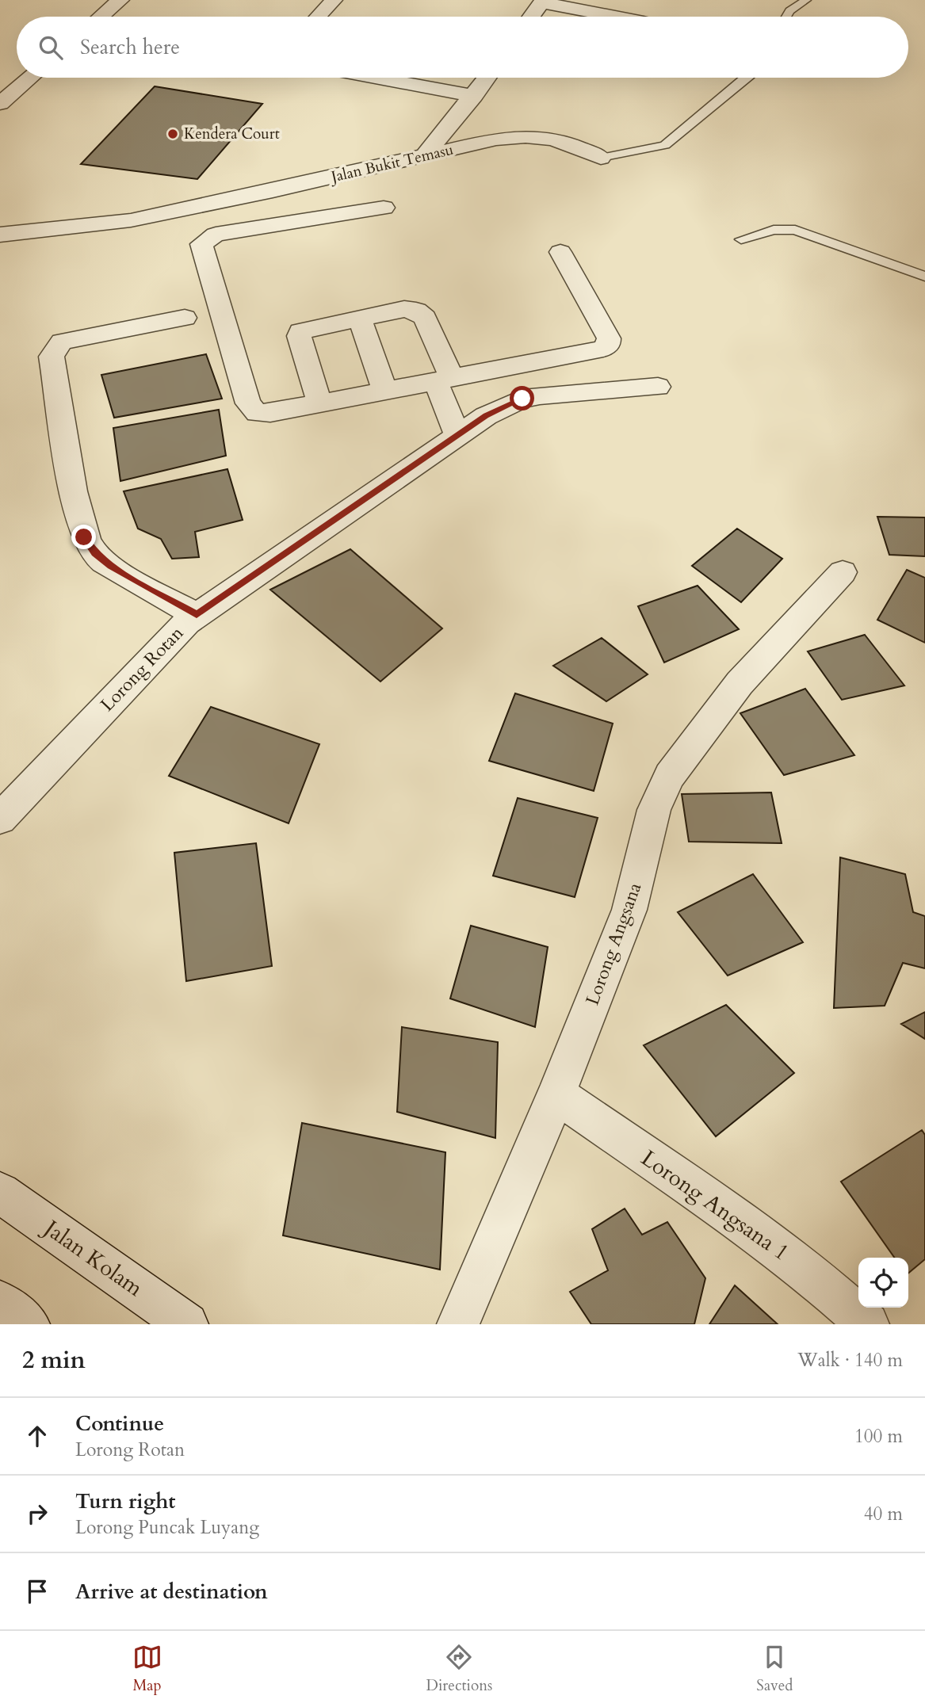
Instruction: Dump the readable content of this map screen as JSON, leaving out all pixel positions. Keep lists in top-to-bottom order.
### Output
{
  "streets": {
    "street": [
      "Jalan Bukit Temasu",
      "Lorong Rotan",
      "Lorong Angsana",
      "Lorong Angsana 1",
      "Jalan Kolam"
    ]
  },
  "crossings": [
    ["Lorong Angsana", "Lorong Angsana 1"]
  ],
  "places": ["Kendera Court"],
  "page": {
    "search": "Search here",
    "heading": ["2 min", "Walk · 140 m"],
    "list": [
      ["Continue", "Lorong Rotan", "100 m"],
      ["Turn right", "Lorong Puncak Luyang", "40 m"],
      "Arrive at destination"
    ],
    "nav": ["Map", "Directions", "Saved"]
  }
}
